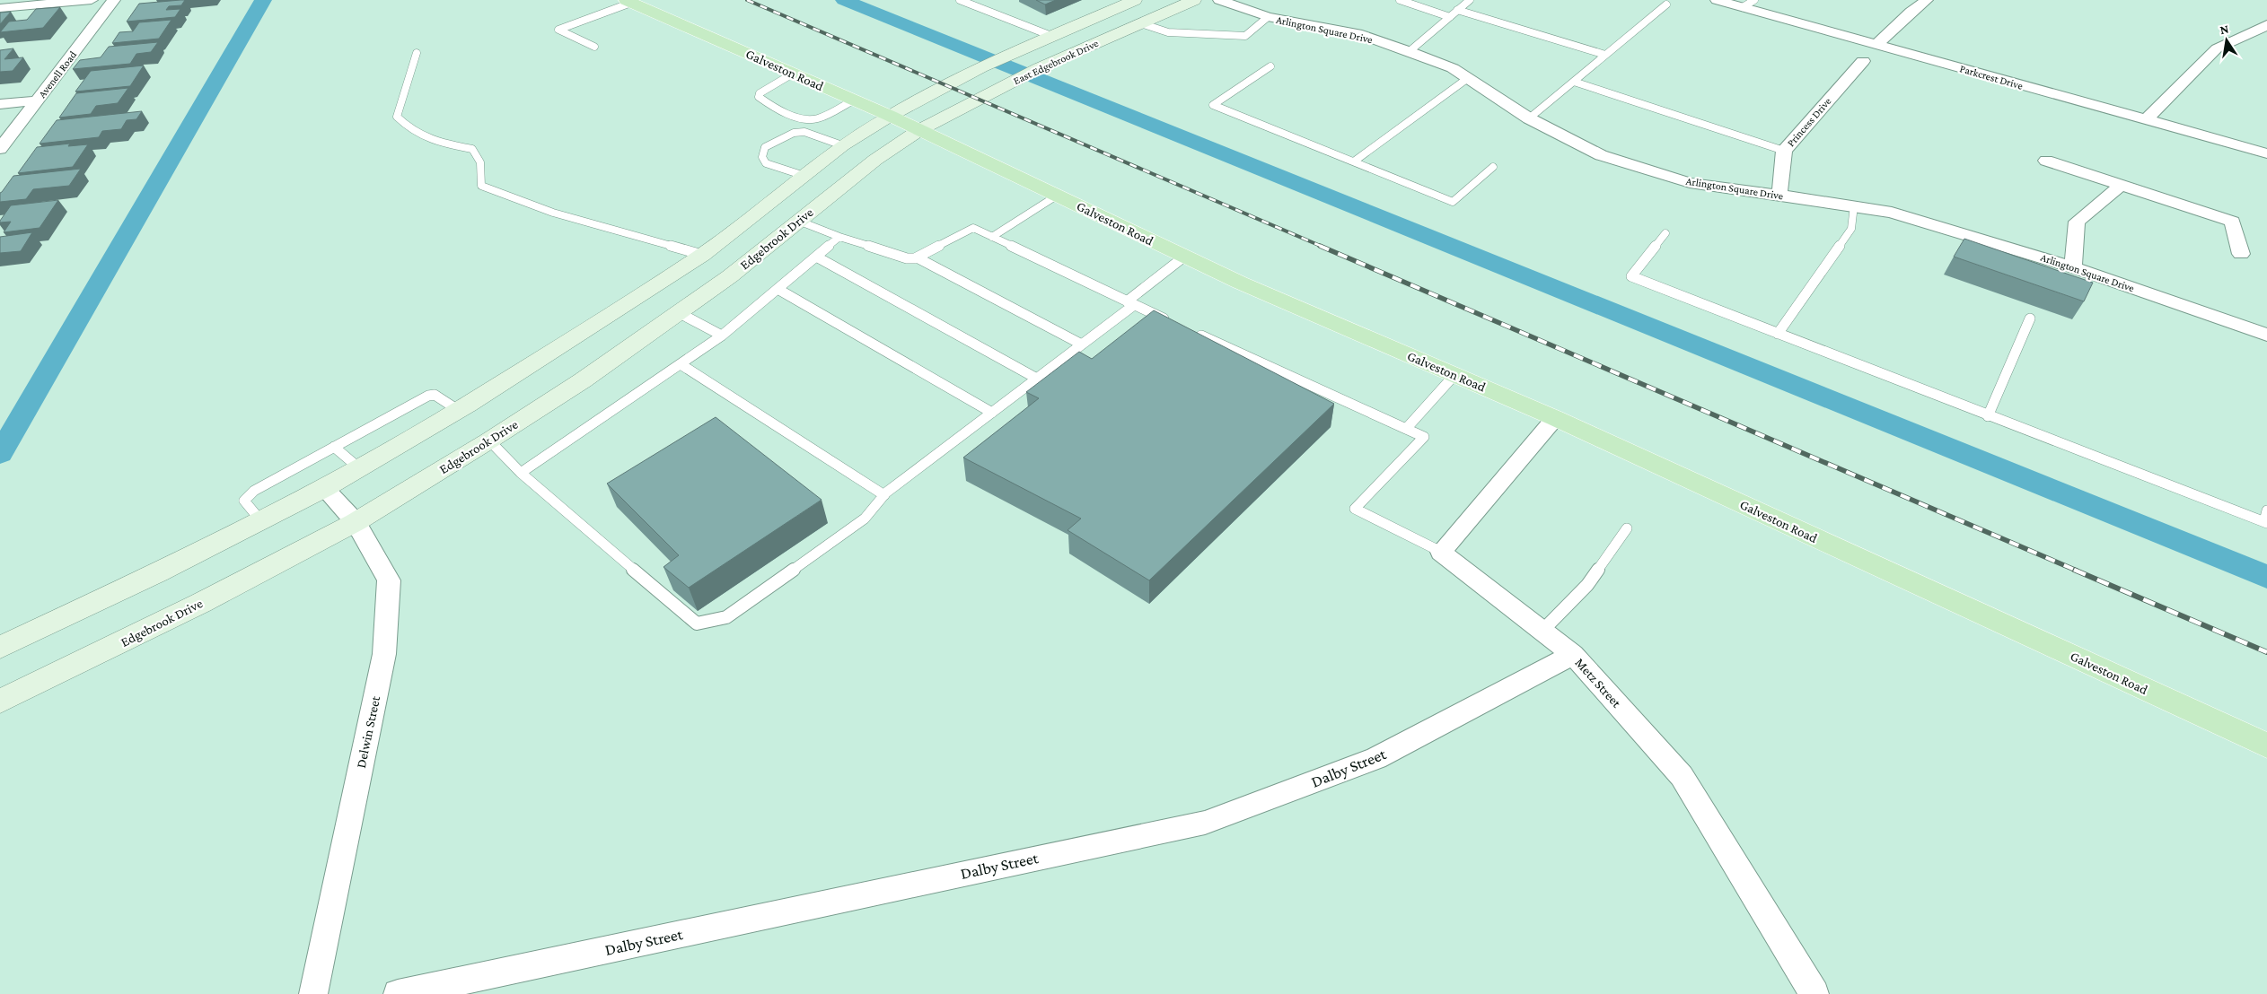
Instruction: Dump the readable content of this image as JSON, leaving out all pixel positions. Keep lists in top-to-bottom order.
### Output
{
  "streets": {
    "main road": ["East Edgebrook Drive", "Galveston Road", "Edgebrook Drive"],
    "street": [
      "Arlington Square Drive",
      "Avenell Road",
      "Parkcrest Drive",
      "Princess Drive",
      "Metz Street",
      "Delwin Street",
      "Dalby Street"
    ]
  },
  "crossings": [
    ["Arlington Square Drive", "Princess Drive"],
    ["East Edgebrook Drive", "Galveston Road"],
    ["East Edgebrook Drive", "Edgebrook Drive"],
    ["Galveston Road", "Edgebrook Drive"],
    ["Edgebrook Drive", "Delwin Street"],
    ["Metz Street", "Dalby Street"]
  ],
  "north": "top"
}
